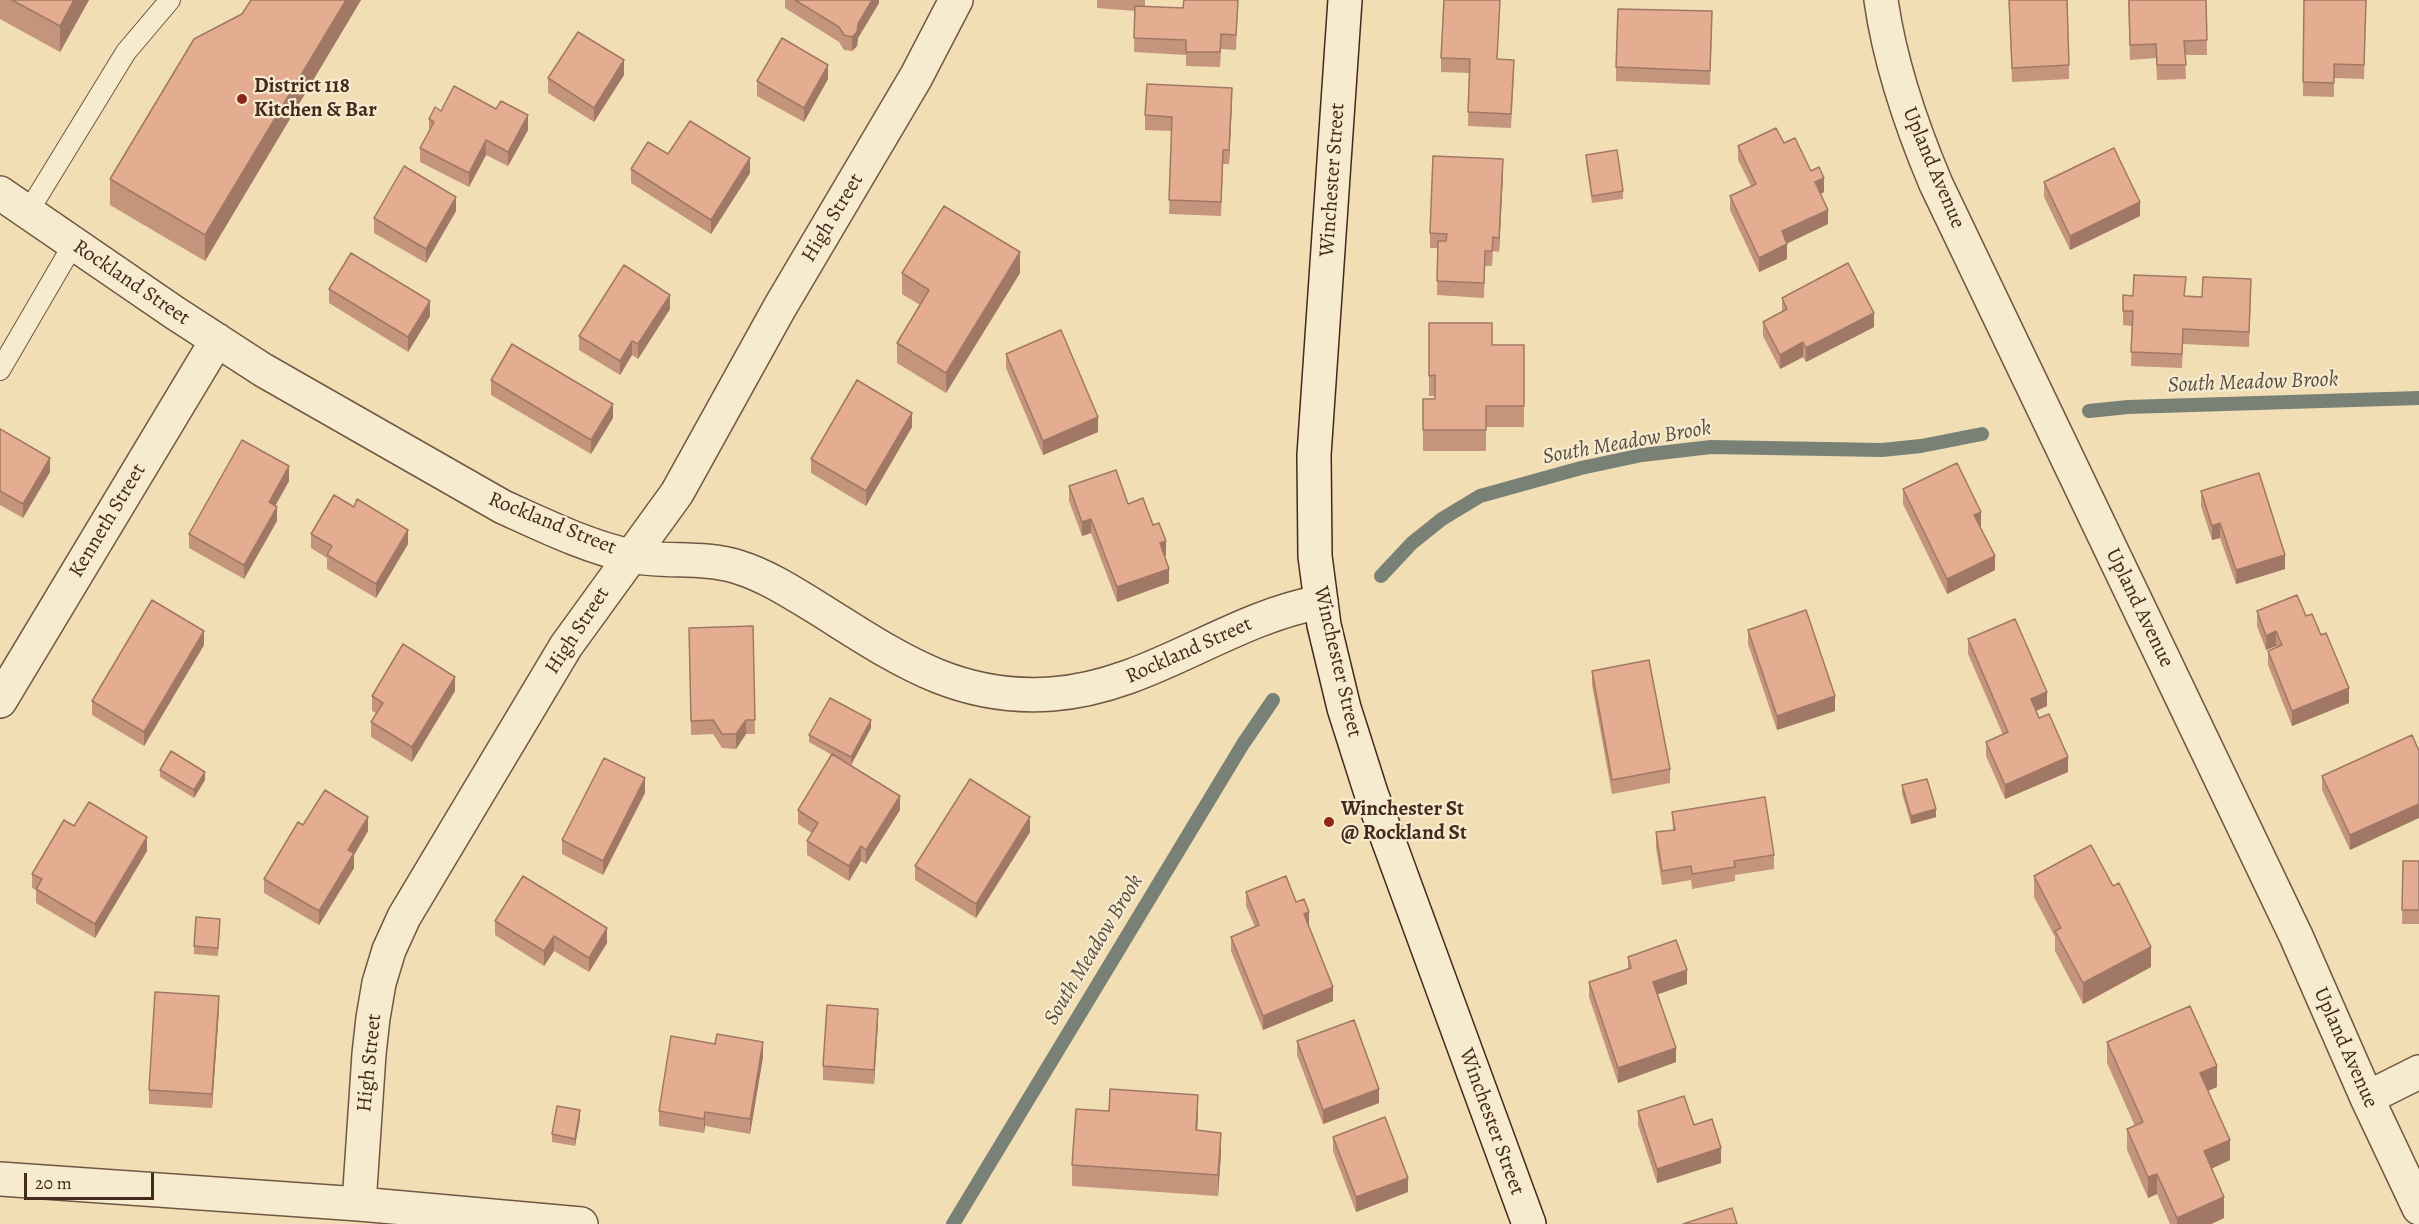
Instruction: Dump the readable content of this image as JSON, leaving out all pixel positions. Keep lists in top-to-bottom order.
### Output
{
  "streets": {
    "street": [
      "Upland Avenue",
      "Winchester Street",
      "High Street",
      "Rockland Street",
      "Kenneth Street"
    ]
  },
  "crossings": [
    ["Winchester Street", "Rockland Street"],
    ["High Street", "Rockland Street"],
    ["Rockland Street", "Kenneth Street"]
  ],
  "water": ["South Meadow Brook"],
  "places": ["District 118 Kitchen & Bar", "Winchester St @ Rockland St"],
  "scale_bar": "20 m"
}
